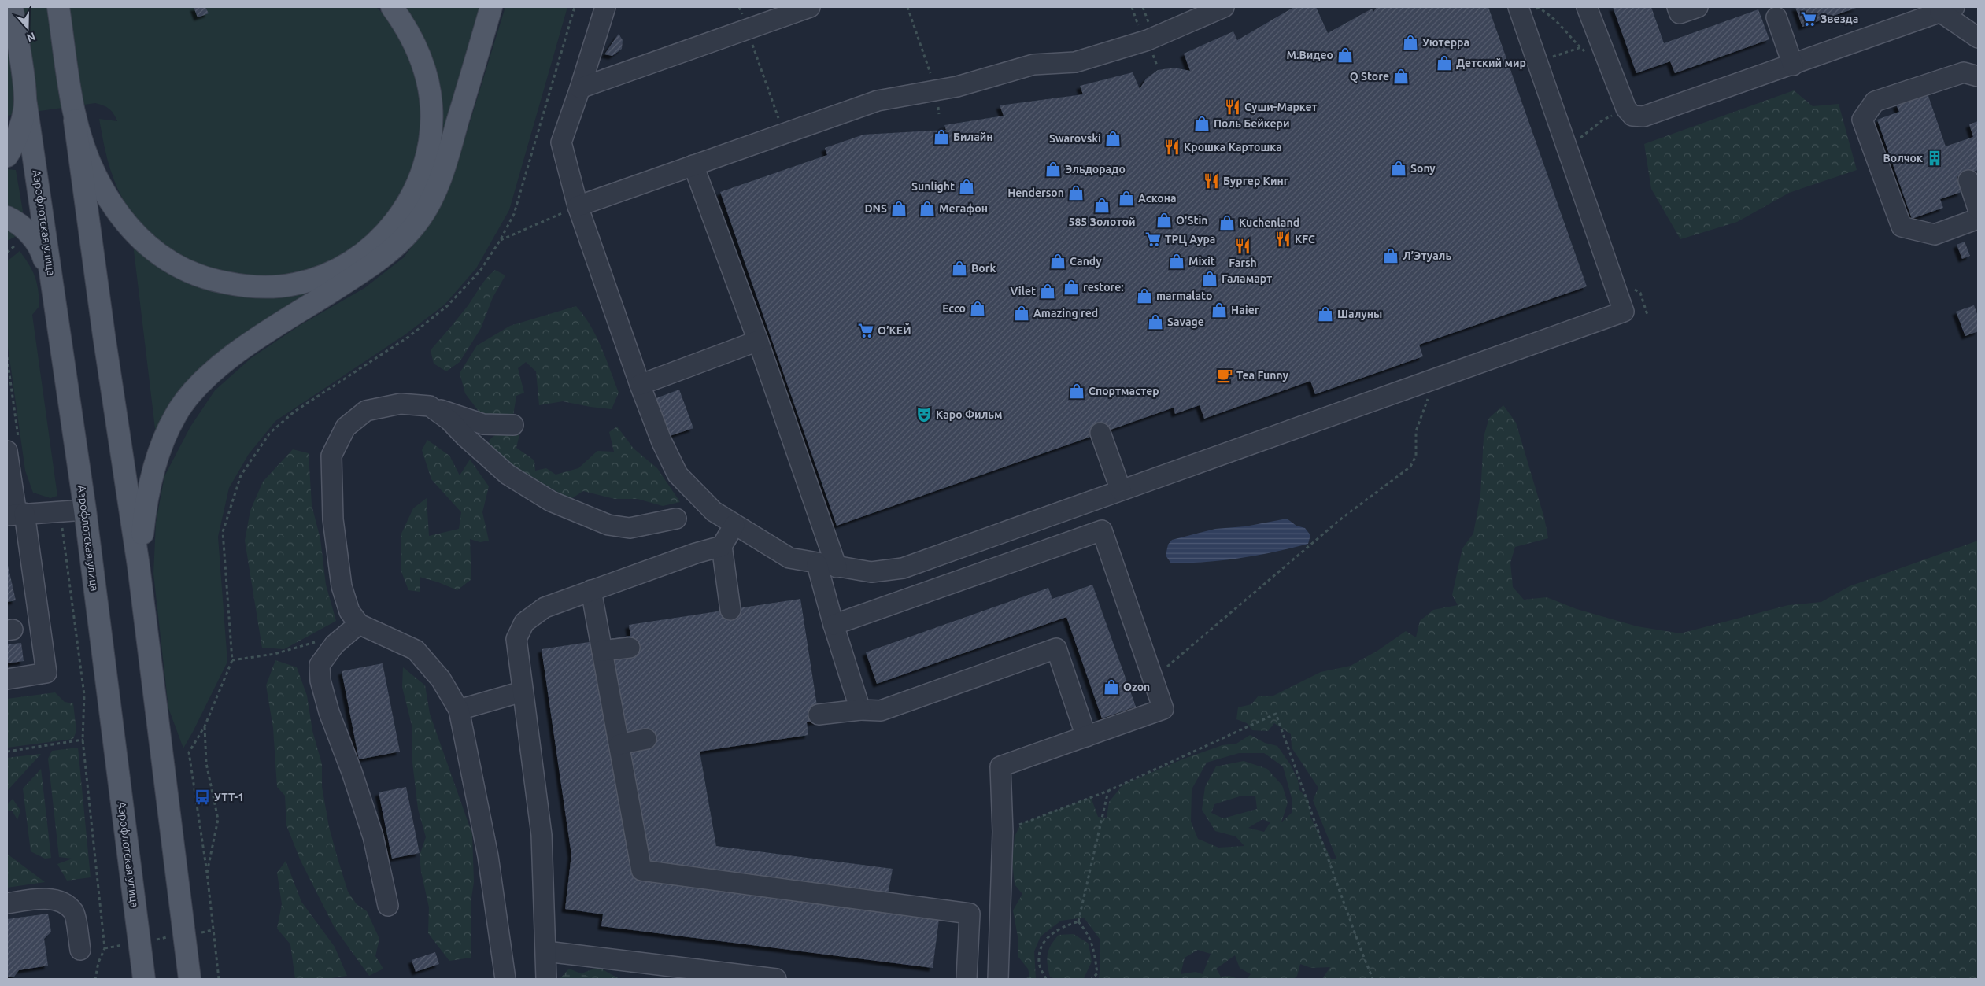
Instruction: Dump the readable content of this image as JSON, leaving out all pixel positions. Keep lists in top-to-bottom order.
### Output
{
  "streets": {
    "main road": ["Аэрофлотская улица"]
  },
  "places": {
    "supermarket": ["Звезда", "ТРЦ Аура", "О’КЕЙ"],
    "shop": [
      "Уютерра",
      "М.Видео",
      "Детский мир",
      "Q Store",
      "Поль Бейкери",
      "Билайн",
      "Swarovski",
      "Sony",
      "Эльдорадо",
      "Sunlight",
      "Henderson",
      "Аскона",
      "585 Золотой",
      "DNS",
      "Мегафон",
      "O'Stin",
      "Kuchenland",
      "Л’Этуаль",
      "Candy",
      "Mixit",
      "Bork",
      "Галамарт",
      "restore:",
      "Vilet",
      "marmalato",
      "Ecco",
      "Haier",
      "Amazing red",
      "Шалуны",
      "Savage",
      "Спортмастер",
      "Ozon"
    ],
    "restaurant": [
      "Суши-Маркет",
      "Крошка Картошка",
      "Бургер Кинг",
      "KFC",
      "Farsh"
    ],
    "building": ["Волчок"],
    "cafe": ["Tea Funny"],
    "theatre": ["Каро Фильм"],
    "bus stop": ["УТТ-1"]
  },
  "north": "bottom"
}
